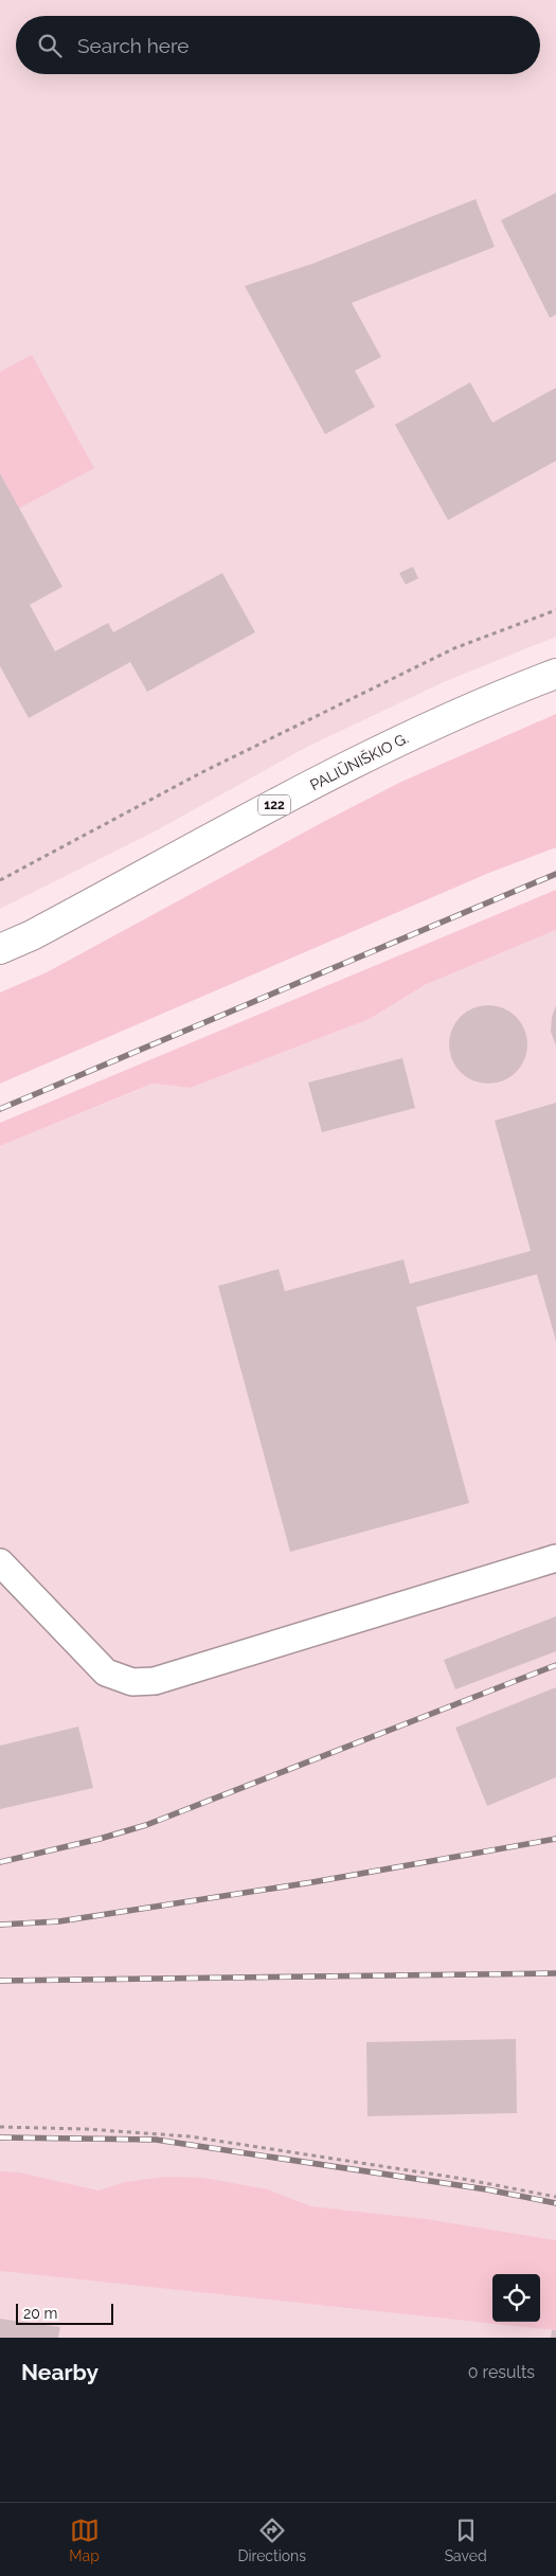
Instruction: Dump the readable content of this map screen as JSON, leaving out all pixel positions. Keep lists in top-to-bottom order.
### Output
{
  "streets": {
    "main road": ["PALIŪNIŠKIO G.", "122"]
  },
  "scale_bar": "20 m",
  "page": {
    "search": "Search here",
    "scale": "20 m",
    "heading": ["Nearby", "0 results"],
    "nav": ["Map", "Directions", "Saved"]
  }
}
